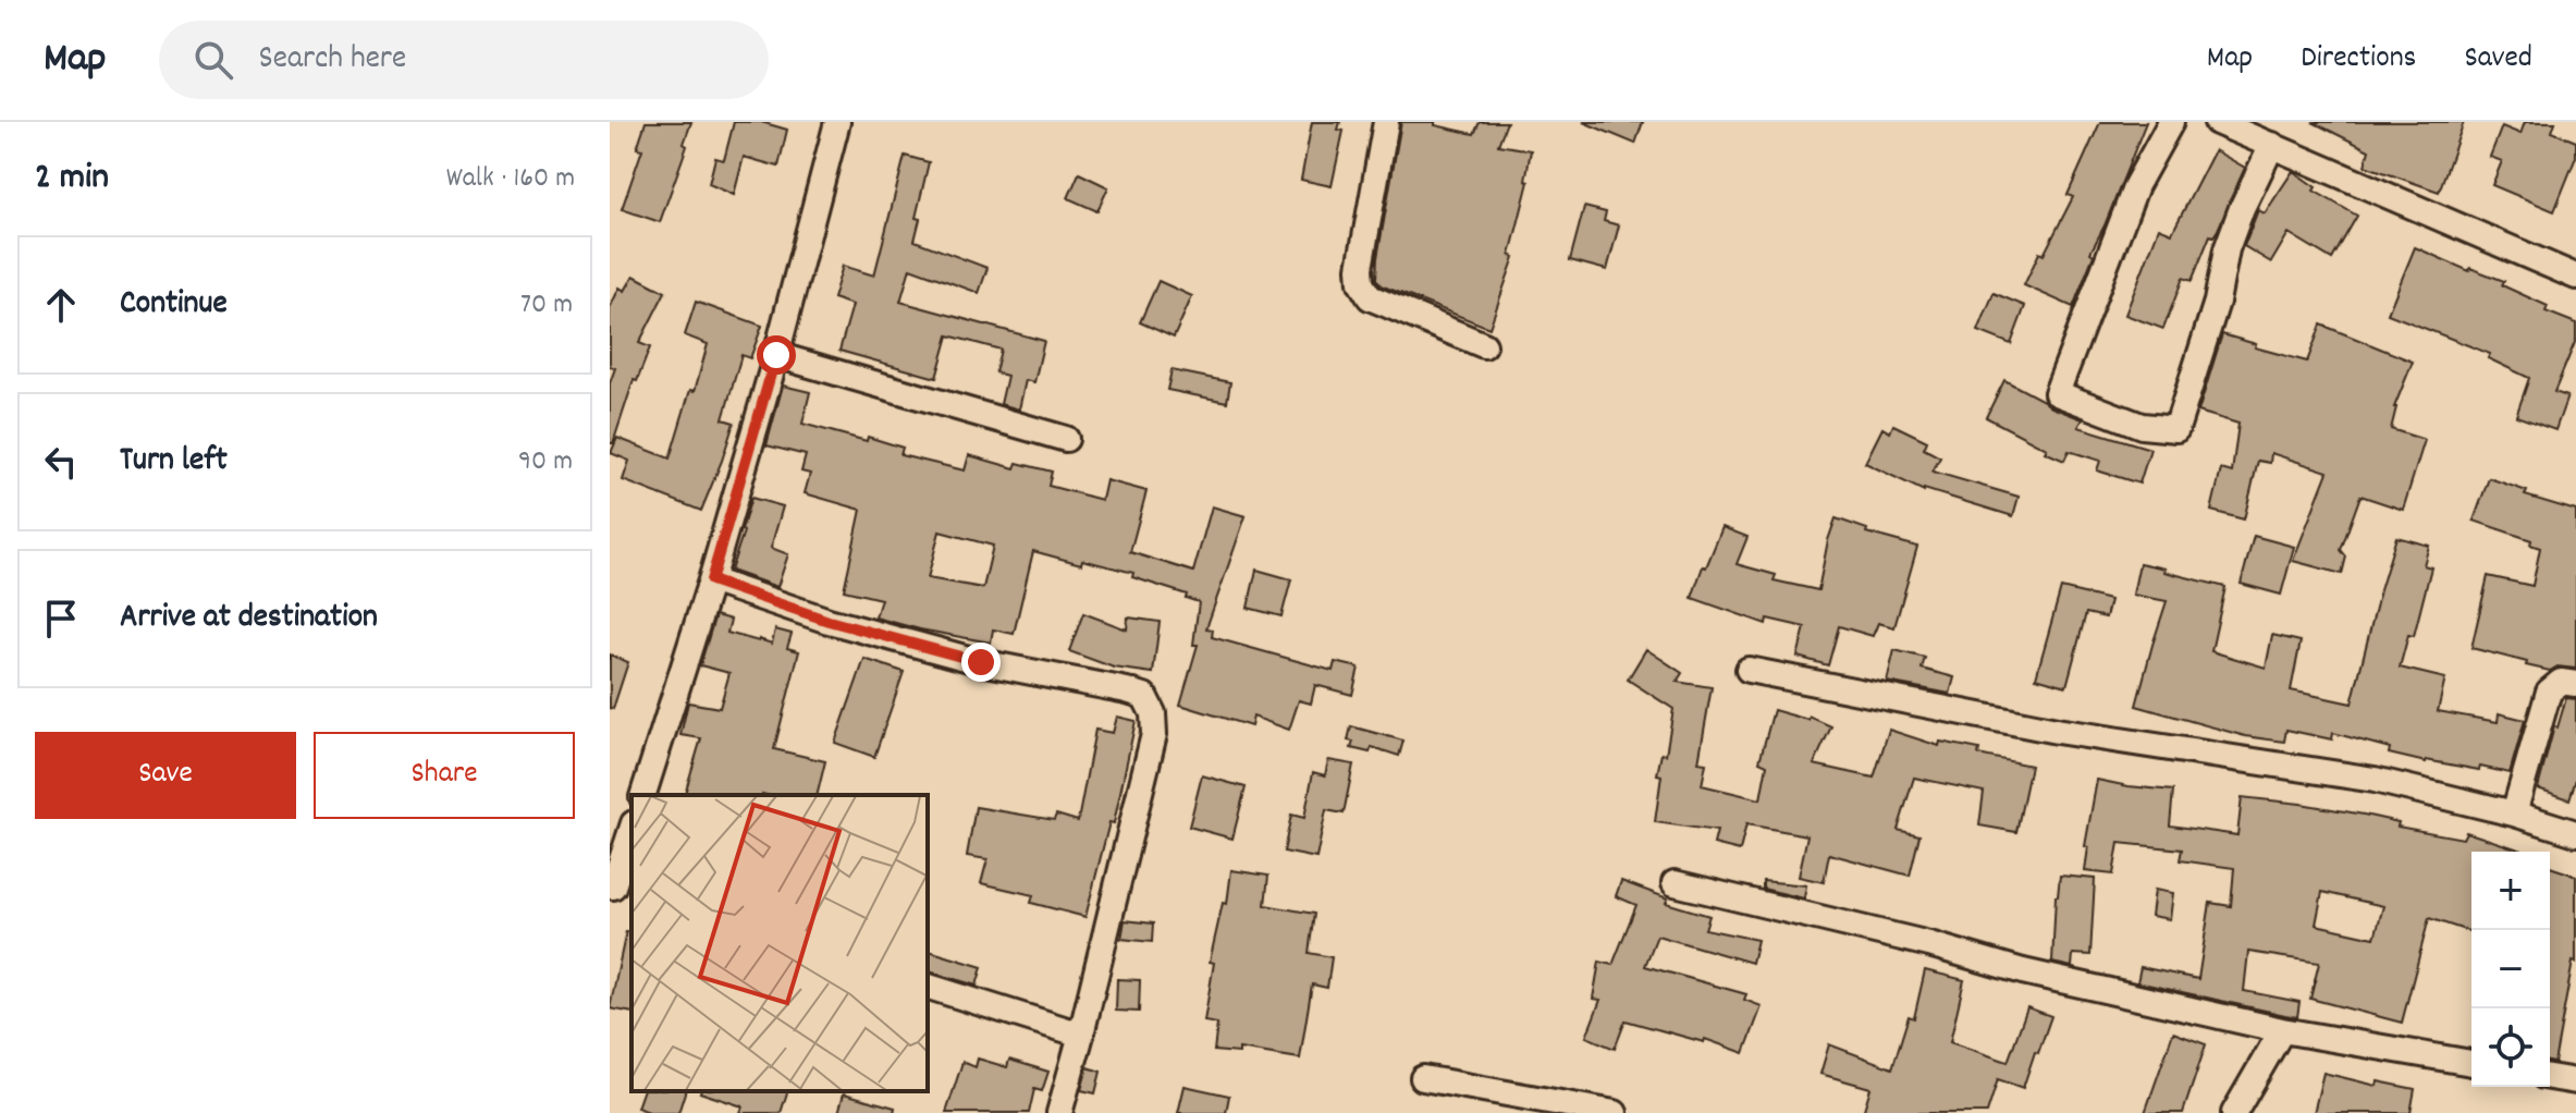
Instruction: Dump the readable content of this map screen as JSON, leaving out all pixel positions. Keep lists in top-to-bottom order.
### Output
{
  "page": {
    "header": "Map",
    "search": "Search here",
    "nav": ["Map", "Directions", "Saved"],
    "heading": ["2 min", "Walk · 160 m"],
    "list": [
      ["Continue", "70 m"],
      ["Turn left", "90 m"],
      "Arrive at destination"
    ],
    "buttons": ["Save", "Share"],
    "map_buttons": ["+", "−"]
  }
}
